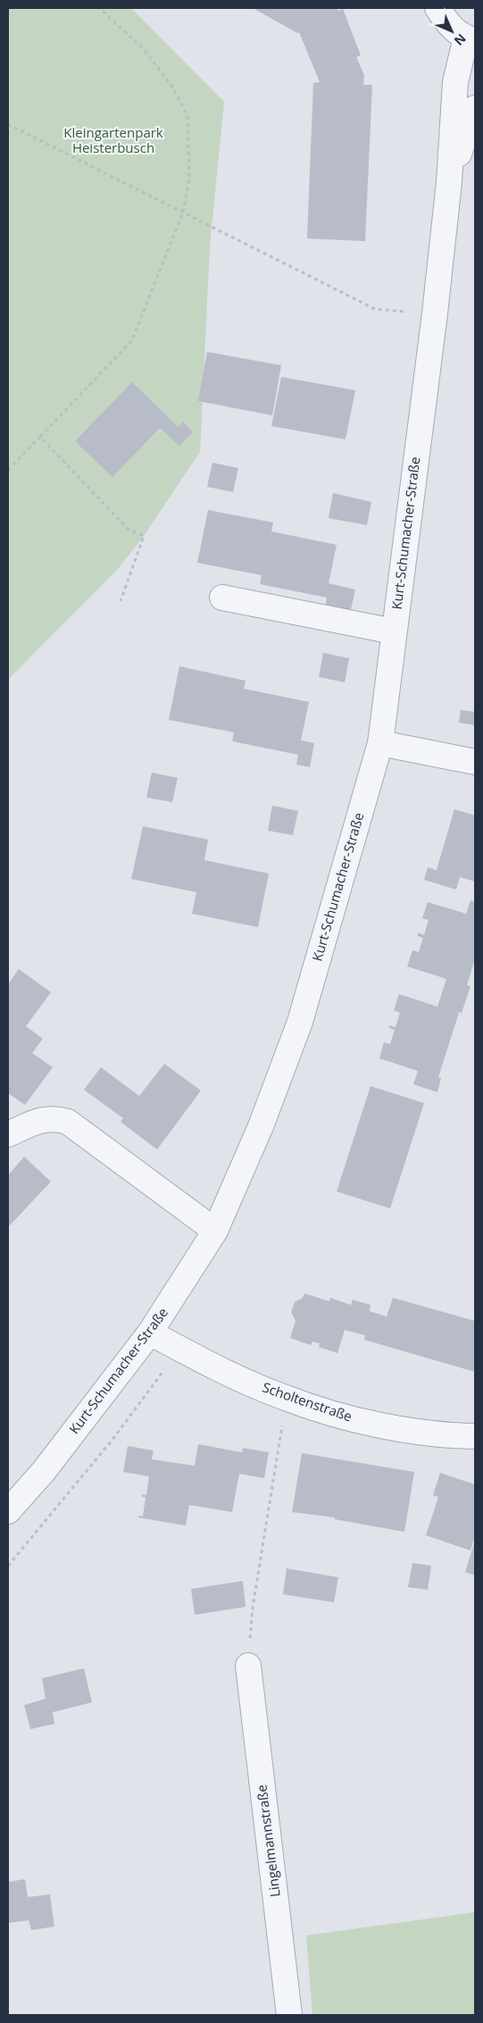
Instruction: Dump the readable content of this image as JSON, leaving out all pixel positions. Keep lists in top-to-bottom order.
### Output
{
  "streets": {
    "street": ["Kurt-Schumacher-Straße", "Scholtenstraße", "Lingelmannstraße"]
  },
  "crossings": [
    ["Kurt-Schumacher-Straße", "Scholtenstraße"]
  ],
  "parks": ["Kleingartenpark Heisterbusch"],
  "north": "bottom right"
}
